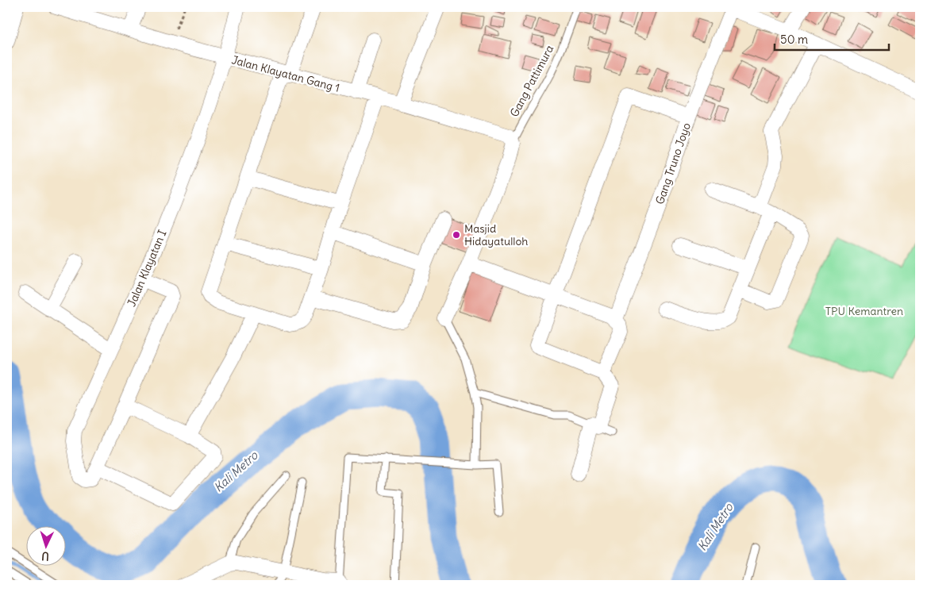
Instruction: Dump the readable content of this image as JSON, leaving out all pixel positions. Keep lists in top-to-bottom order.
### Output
{
  "streets": {
    "street": ["Jalan Klayatan Gang 1", "Gang Truno Joyo", "Jalan Klayatan I"],
    "lane": ["Gang Pattimura"]
  },
  "crossings": [
    ["Jalan Klayatan Gang 1", "Gang Pattimura"],
    ["Jalan Klayatan Gang 1", "Jalan Klayatan I"]
  ],
  "water": ["Kali Metro"],
  "parks": ["TPU Kemantren"],
  "places": ["Masjid Hidayatulloh"],
  "scale_bar": "50 m",
  "north": "bottom"
}
